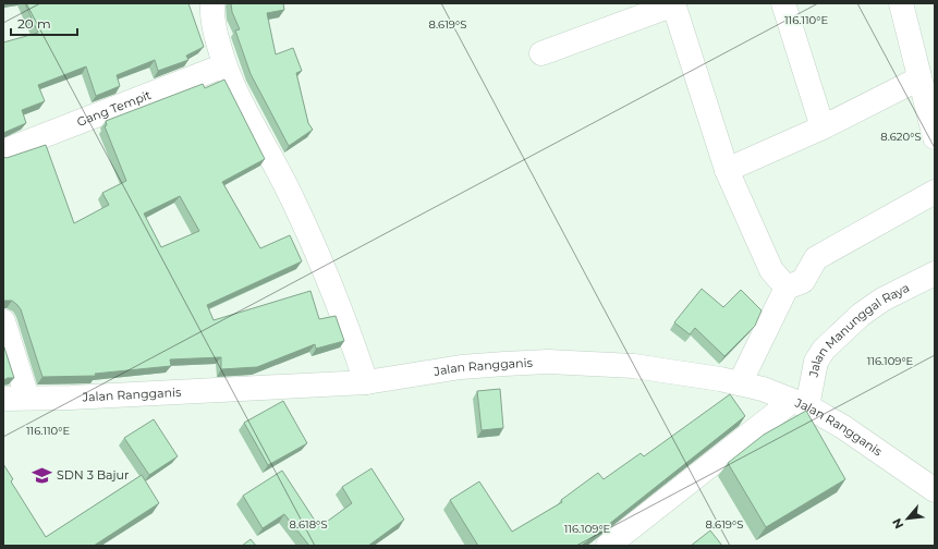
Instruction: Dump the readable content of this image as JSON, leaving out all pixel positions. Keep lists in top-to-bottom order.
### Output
{
  "streets": {
    "street": ["Gang Tempit", "Jalan Manunggal Raya", "Jalan Rangganis"]
  },
  "crossings": [
    ["Jalan Manunggal Raya", "Jalan Rangganis"]
  ],
  "places": {
    "school or university": ["SDN 3 Bajur"]
  },
  "scale_bar": "20 m",
  "north": "bottom left",
  "coordinates": [
    "116.110°E",
    "8.619°S",
    "8.620°S",
    "116.109°E",
    "8.618°S"
  ]
}
